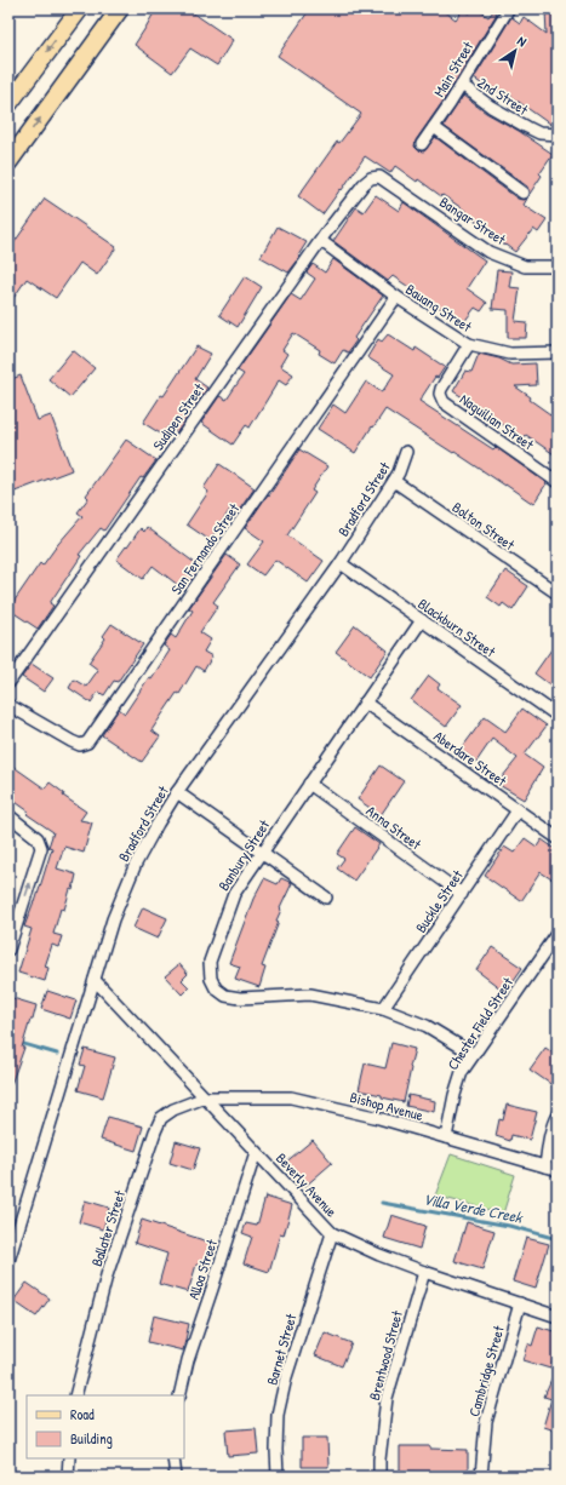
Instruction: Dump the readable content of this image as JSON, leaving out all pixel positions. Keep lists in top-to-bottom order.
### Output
{
  "streets": {
    "street": [
      "Main Street",
      "2nd Street",
      "Bangar Street",
      "Bauang Street",
      "Sudipen Street",
      "Naguilian Street",
      "Bradford Street",
      "Bolton Street",
      "San Fernando Street",
      "Blackburn Street",
      "Aberdare Street",
      "Anna Street",
      "Banbury Street",
      "Buckle Street",
      "Chester Field Street",
      "Bishop Avenue",
      "Beverly Avenue",
      "Ballater Street",
      "Alloa Street",
      "Barnet Street",
      "Brentwood Street",
      "Cambridge Street"
    ]
  },
  "crossings": [
    ["Main Street", "2nd Street"],
    ["Bangar Street", "Sudipen Street"],
    ["Bauang Street", "Sudipen Street"],
    ["Bauang Street", "Naguilian Street"],
    ["Bauang Street", "San Fernando Street"],
    ["Bradford Street", "Bolton Street"],
    ["Bradford Street", "Blackburn Street"],
    ["Bradford Street", "Beverly Avenue"],
    ["Blackburn Street", "Banbury Street"],
    ["Aberdare Street", "Banbury Street"],
    ["Aberdare Street", "Buckle Street"],
    ["Anna Street", "Banbury Street"],
    ["Anna Street", "Buckle Street"],
    ["Banbury Street", "Buckle Street"],
    ["Banbury Street", "Chester Field Street"],
    ["Chester Field Street", "Bishop Avenue"],
    ["Bishop Avenue", "Beverly Avenue"],
    ["Bishop Avenue", "Ballater Street"],
    ["Beverly Avenue", "Ballater Street"],
    ["Beverly Avenue", "Alloa Street"],
    ["Beverly Avenue", "Barnet Street"],
    ["Beverly Avenue", "Brentwood Street"],
    ["Beverly Avenue", "Cambridge Street"]
  ],
  "water": ["Villa Verde Creek"],
  "legend": ["Road", "Building"],
  "north": "top right"
}
